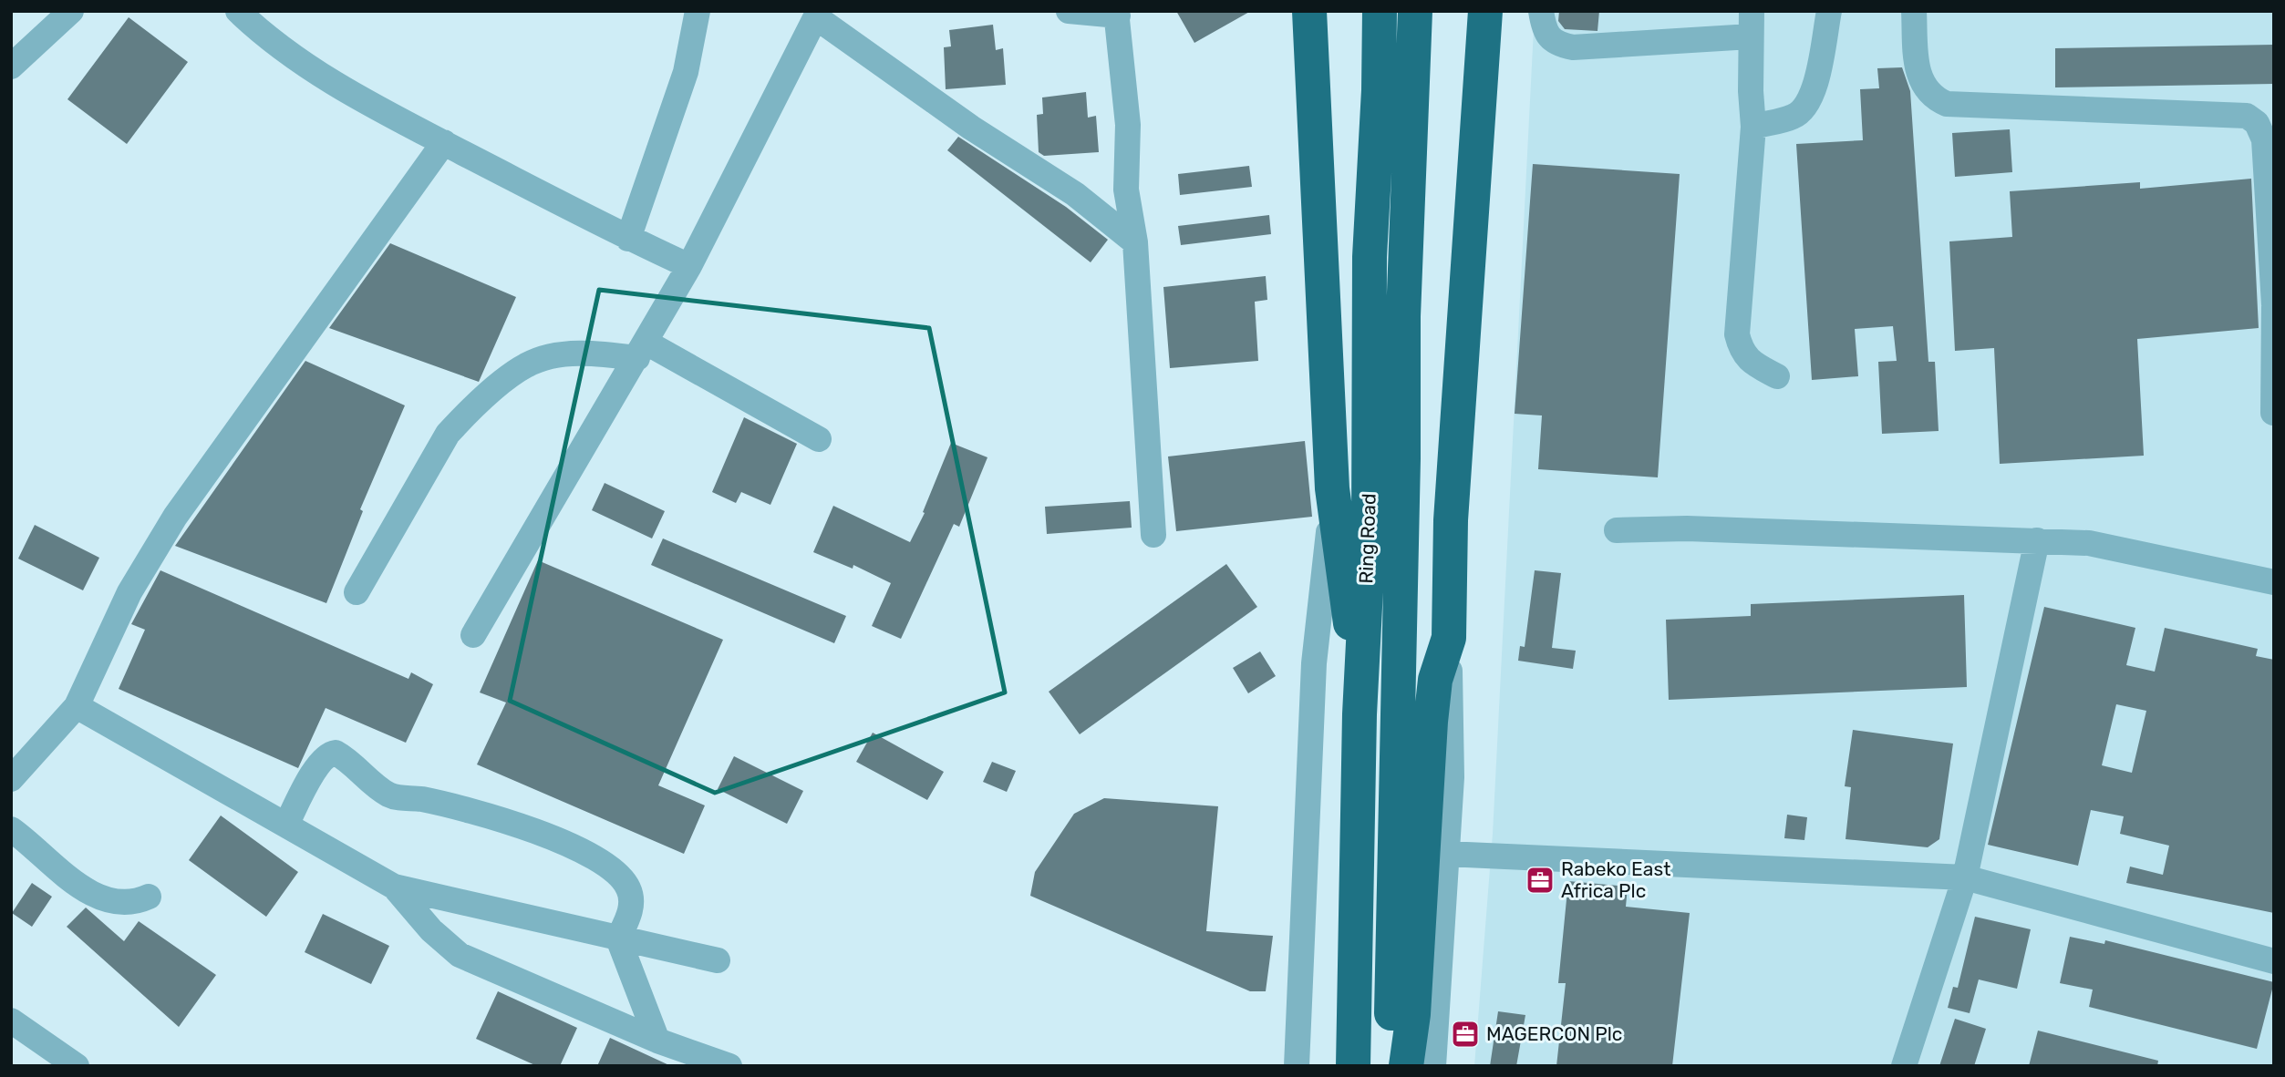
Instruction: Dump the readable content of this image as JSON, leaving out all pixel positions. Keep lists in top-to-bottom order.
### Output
{
  "streets": {
    "highway": ["Ring Road"]
  },
  "places": {
    "office": ["Rabeko East Africa Plc", "MAGERCON Plc"]
  }
}
